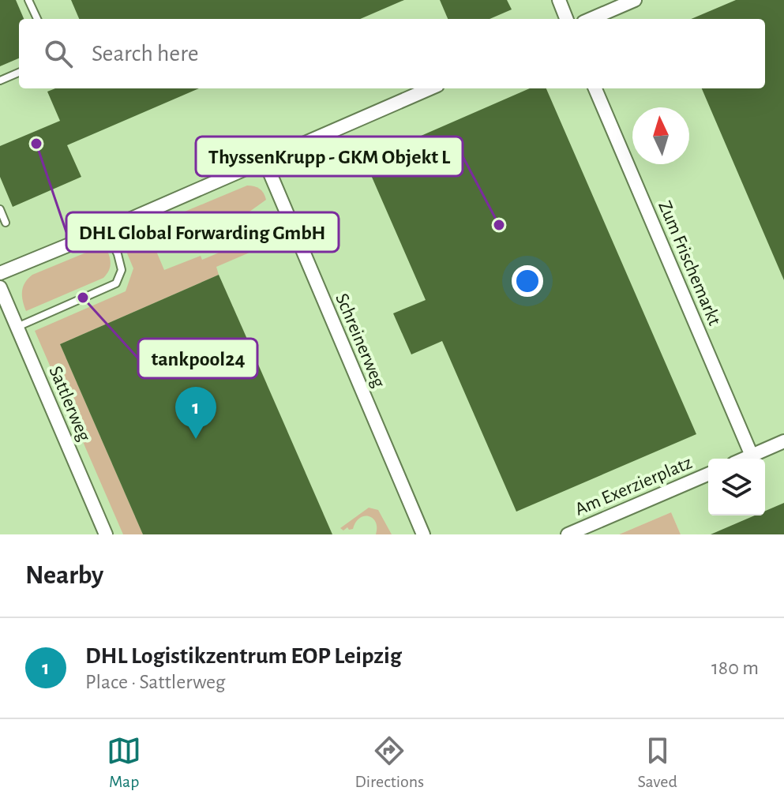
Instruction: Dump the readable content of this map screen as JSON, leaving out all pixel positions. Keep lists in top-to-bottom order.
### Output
{
  "streets": {
    "street": [
      "Zum Frischemarkt",
      "Schreinerweg",
      "Sattlerweg",
      "Am Exerzierplatz"
    ]
  },
  "places": ["DHL Global Forwarding GmbH", "ThyssenKrupp - GKM Objekt L", "tankpool24"],
  "north": "top",
  "page": {
    "search": "Search here",
    "pins": "1",
    "heading": "Nearby",
    "list": [
      {
        "mark": "1",
        "name": "DHL Logistikzentrum EOP Leipzig",
        "note": "Place · Sattlerweg",
        "value": "180 m"
      }
    ],
    "nav": ["Map", "Directions", "Saved"]
  }
}
